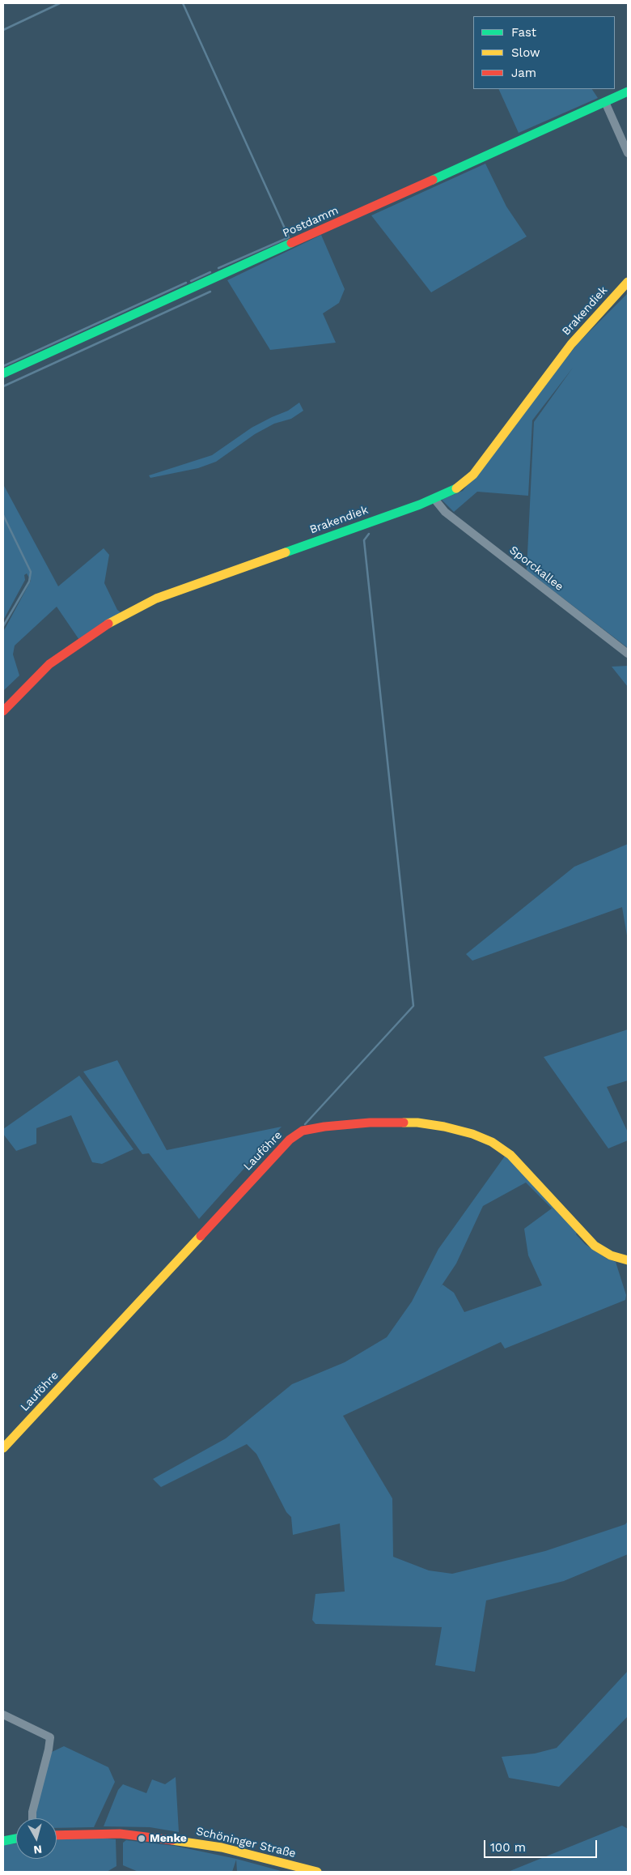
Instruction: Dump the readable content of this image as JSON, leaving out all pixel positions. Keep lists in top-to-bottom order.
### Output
{
  "streets": {
    "street": [
      "Postdamm",
      "Brakendiek",
      "Sporckallee",
      "Lauföhre",
      "Schöninger Straße"
    ]
  },
  "crossings": [
    ["Brakendiek", "Sporckallee"]
  ],
  "places": ["Menke"],
  "legend": ["Fast", "Slow", "Jam"],
  "scale_bar": "100 m",
  "north": "bottom"
}
